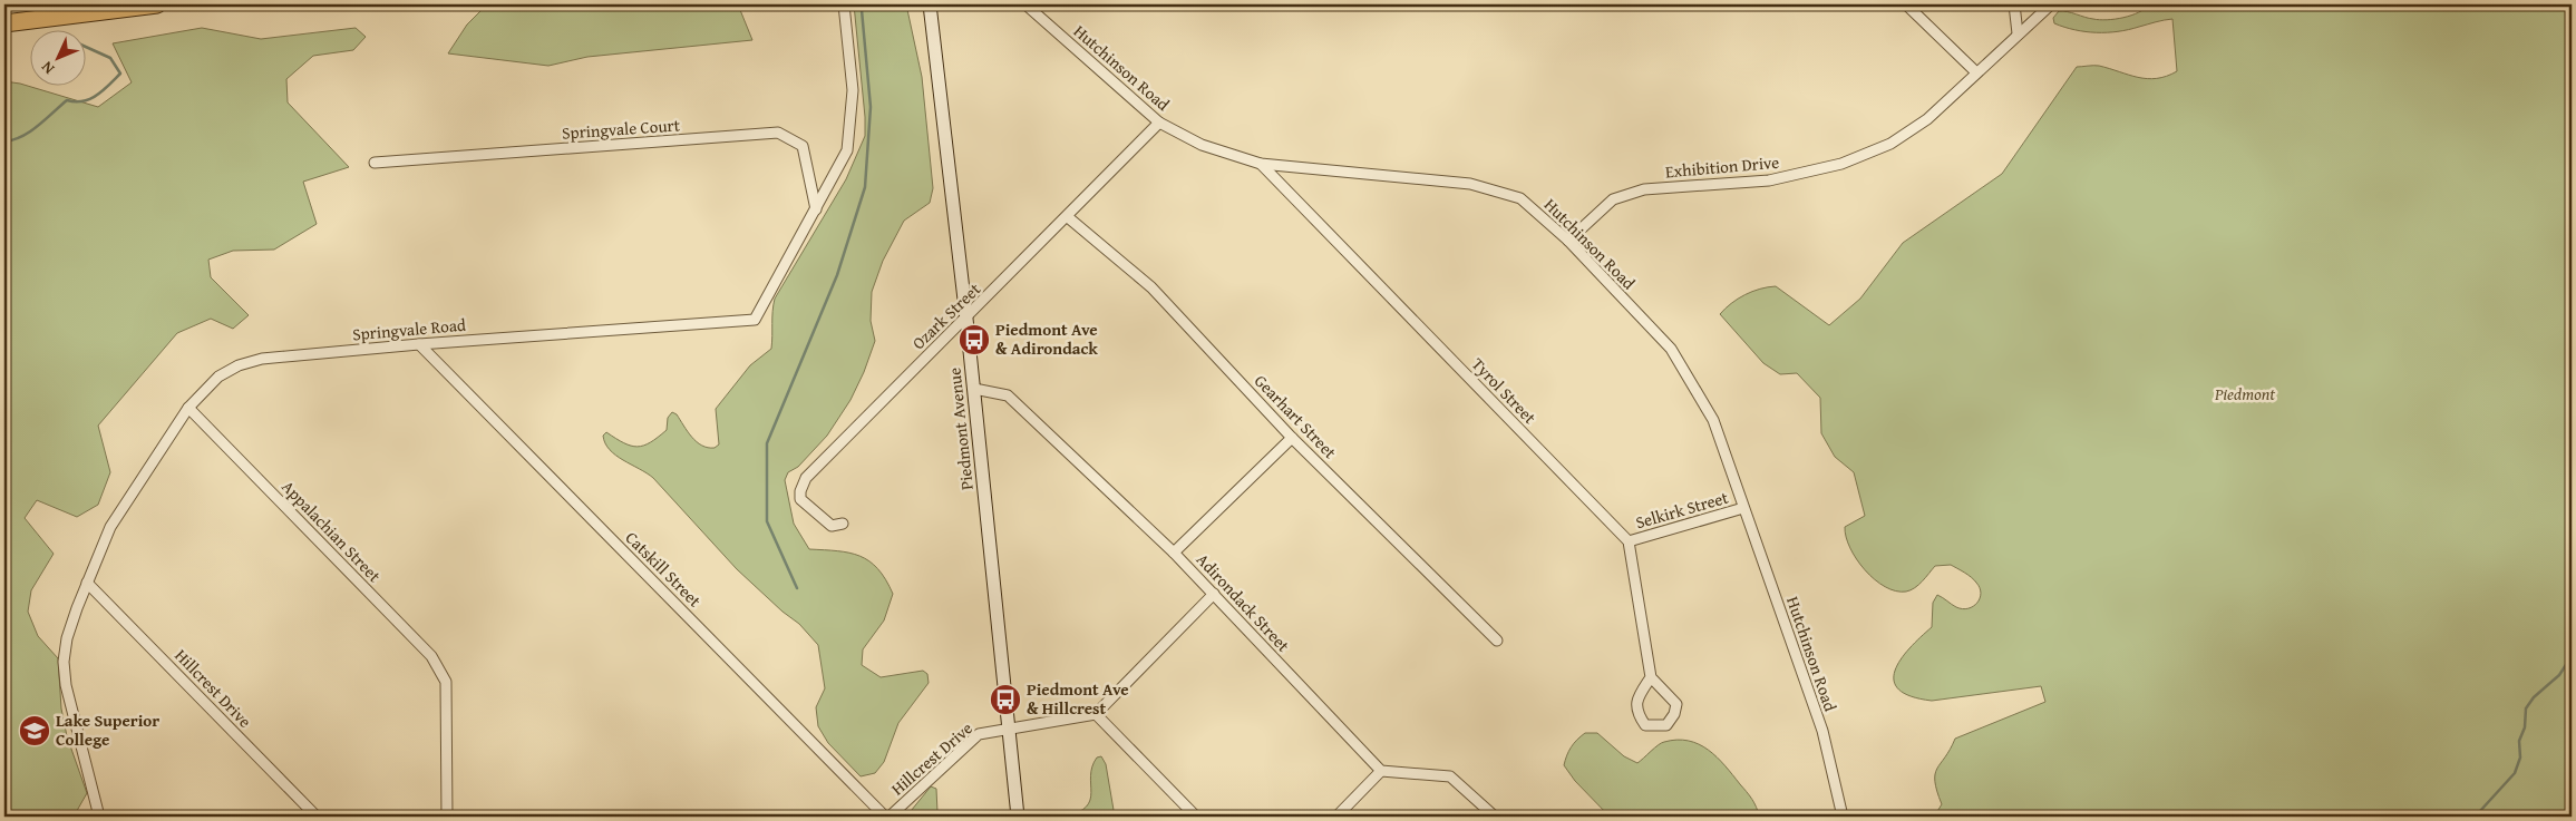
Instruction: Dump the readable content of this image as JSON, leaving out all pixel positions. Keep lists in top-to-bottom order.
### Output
{
  "streets": {
    "main road": ["Piedmont Avenue"],
    "street": [
      "Hutchinson Road",
      "Springvale Court",
      "Exhibition Drive",
      "Ozark Street",
      "Springvale Road",
      "Tyrol Street",
      "Gearhart Street",
      "Selkirk Street",
      "Appalachian Street",
      "Catskill Street",
      "Adirondack Street",
      "Hillcrest Drive"
    ]
  },
  "crossings": [
    ["Hutchinson Road", "Exhibition Drive"],
    ["Hutchinson Road", "Ozark Street"],
    ["Hutchinson Road", "Tyrol Street"],
    ["Hutchinson Road", "Selkirk Street"],
    ["Springvale Court", "Springvale Road"],
    ["Ozark Street", "Gearhart Street"],
    ["Ozark Street", "Piedmont Avenue"],
    ["Springvale Road", "Appalachian Street"],
    ["Springvale Road", "Catskill Street"],
    ["Springvale Road", "Hillcrest Drive"],
    ["Tyrol Street", "Selkirk Street"],
    ["Piedmont Avenue", "Adirondack Street"],
    ["Piedmont Avenue", "Hillcrest Drive"],
    ["Catskill Street", "Hillcrest Drive"]
  ],
  "parks": ["Piedmont"],
  "places": {
    "bus stop": ["Piedmont Ave & Adirondack", "Piedmont Ave & Hillcrest"],
    "school or university": ["Lake Superior College"]
  },
  "north": "bottom left"
}
